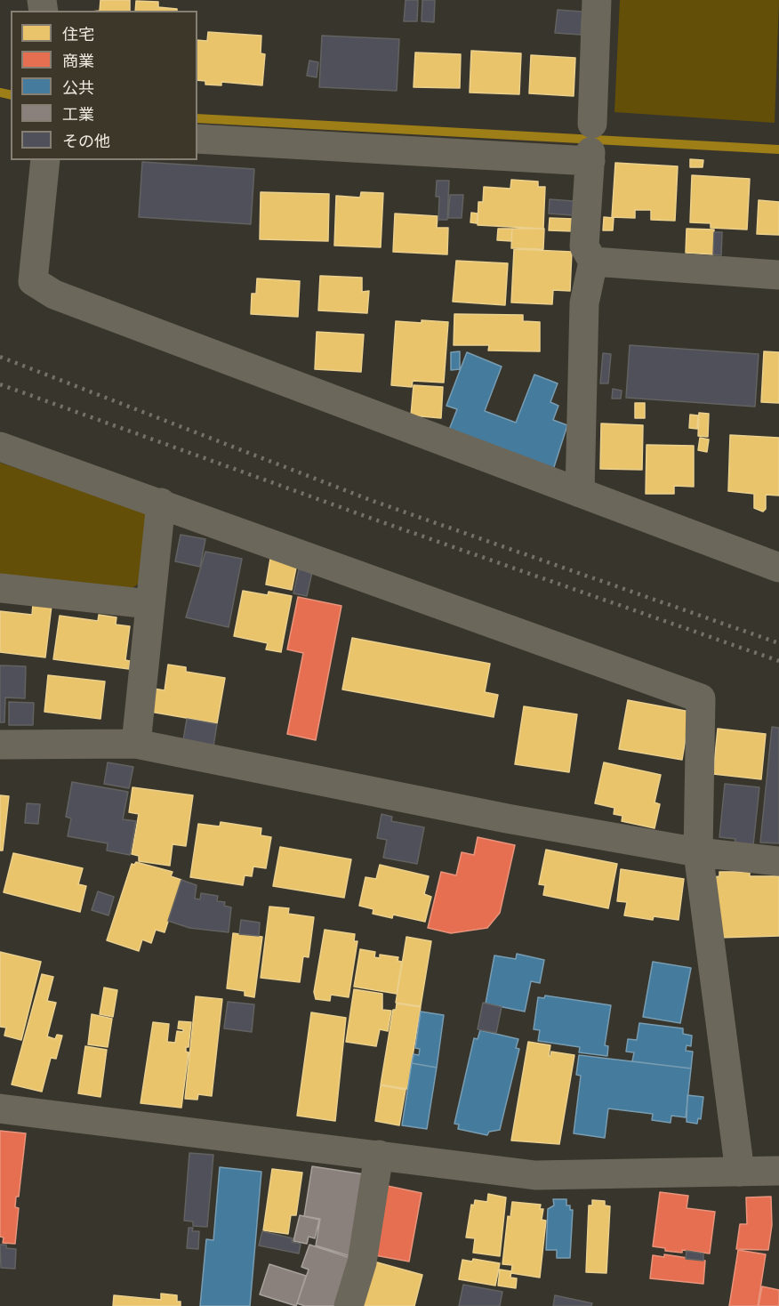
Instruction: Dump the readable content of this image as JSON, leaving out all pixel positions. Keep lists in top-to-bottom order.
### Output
{
  "legend": [
    "住宅",
    "商業",
    "公共",
    "工業",
    "その他"
  ]
}
